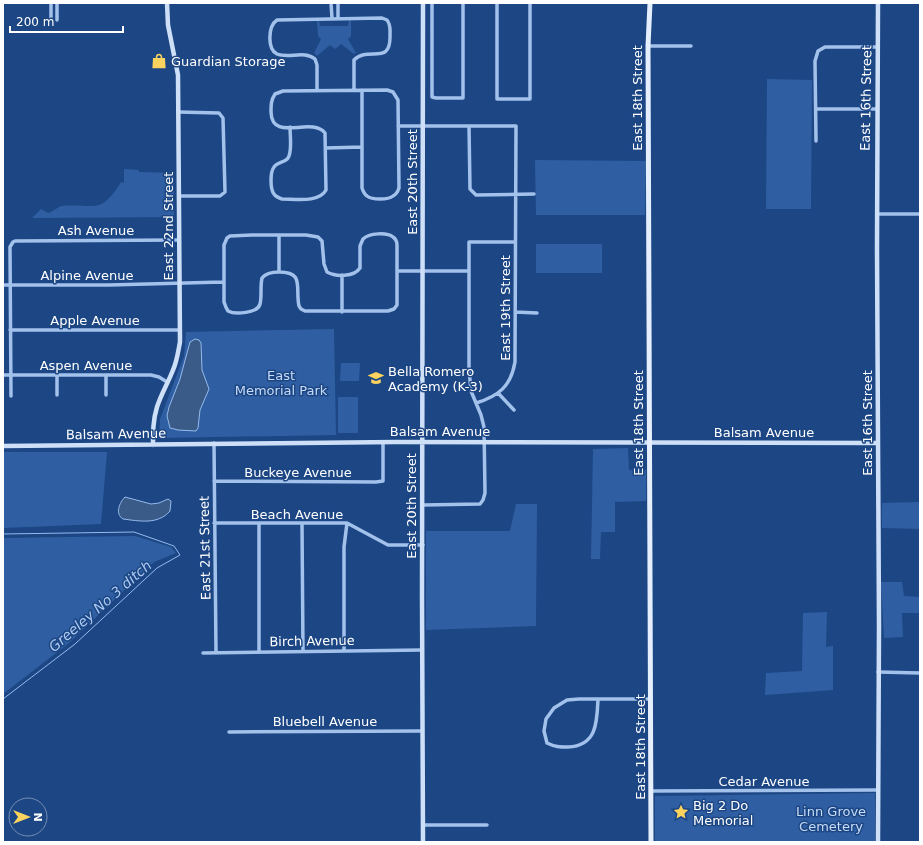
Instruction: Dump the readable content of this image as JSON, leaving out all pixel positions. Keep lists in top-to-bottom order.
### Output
{
  "streets": {
    "main road": ["East 18th Street"],
    "street": [
      "East 16th Street",
      "East 20th Street",
      "East 22nd Street",
      "Ash Avenue",
      "Alpine Avenue",
      "East 19th Street",
      "Apple Avenue",
      "Aspen Avenue",
      "Balsam Avenue",
      "Buckeye Avenue",
      "Beach Avenue",
      "East 21st Street",
      "Birch Avenue",
      "Bluebell Avenue",
      "Cedar Avenue"
    ]
  },
  "crossings": [
    ["East 18th Street", "Balsam Avenue"],
    ["East 18th Street", "Cedar Avenue"],
    ["East 16th Street", "Balsam Avenue"],
    ["East 16th Street", "Cedar Avenue"],
    ["East 20th Street", "Balsam Avenue"],
    ["East 20th Street", "Beach Avenue"],
    ["East 20th Street", "Birch Avenue"],
    ["East 20th Street", "Bluebell Avenue"],
    ["East 22nd Street", "Ash Avenue"],
    ["East 22nd Street", "Alpine Avenue"],
    ["East 22nd Street", "Apple Avenue"],
    ["East 22nd Street", "Aspen Avenue"],
    ["East 22nd Street", "Balsam Avenue"],
    ["Ash Avenue", "Alpine Avenue"],
    ["Balsam Avenue", "Buckeye Avenue"],
    ["Balsam Avenue", "East 21st Street"],
    ["Buckeye Avenue", "East 21st Street"],
    ["Beach Avenue", "East 21st Street"],
    ["East 21st Street", "Birch Avenue"]
  ],
  "water": ["Greeley No 3 ditch"],
  "parks": ["East Memorial Park", "Linn Grove Cemetery"],
  "places": {
    "shop": ["Guardian Storage"],
    "school or university": ["Bella Romero Academy (K-3)"],
    "place": ["Big 2 Do Memorial"]
  },
  "scale_bar": "200 m",
  "north": "right"
}
